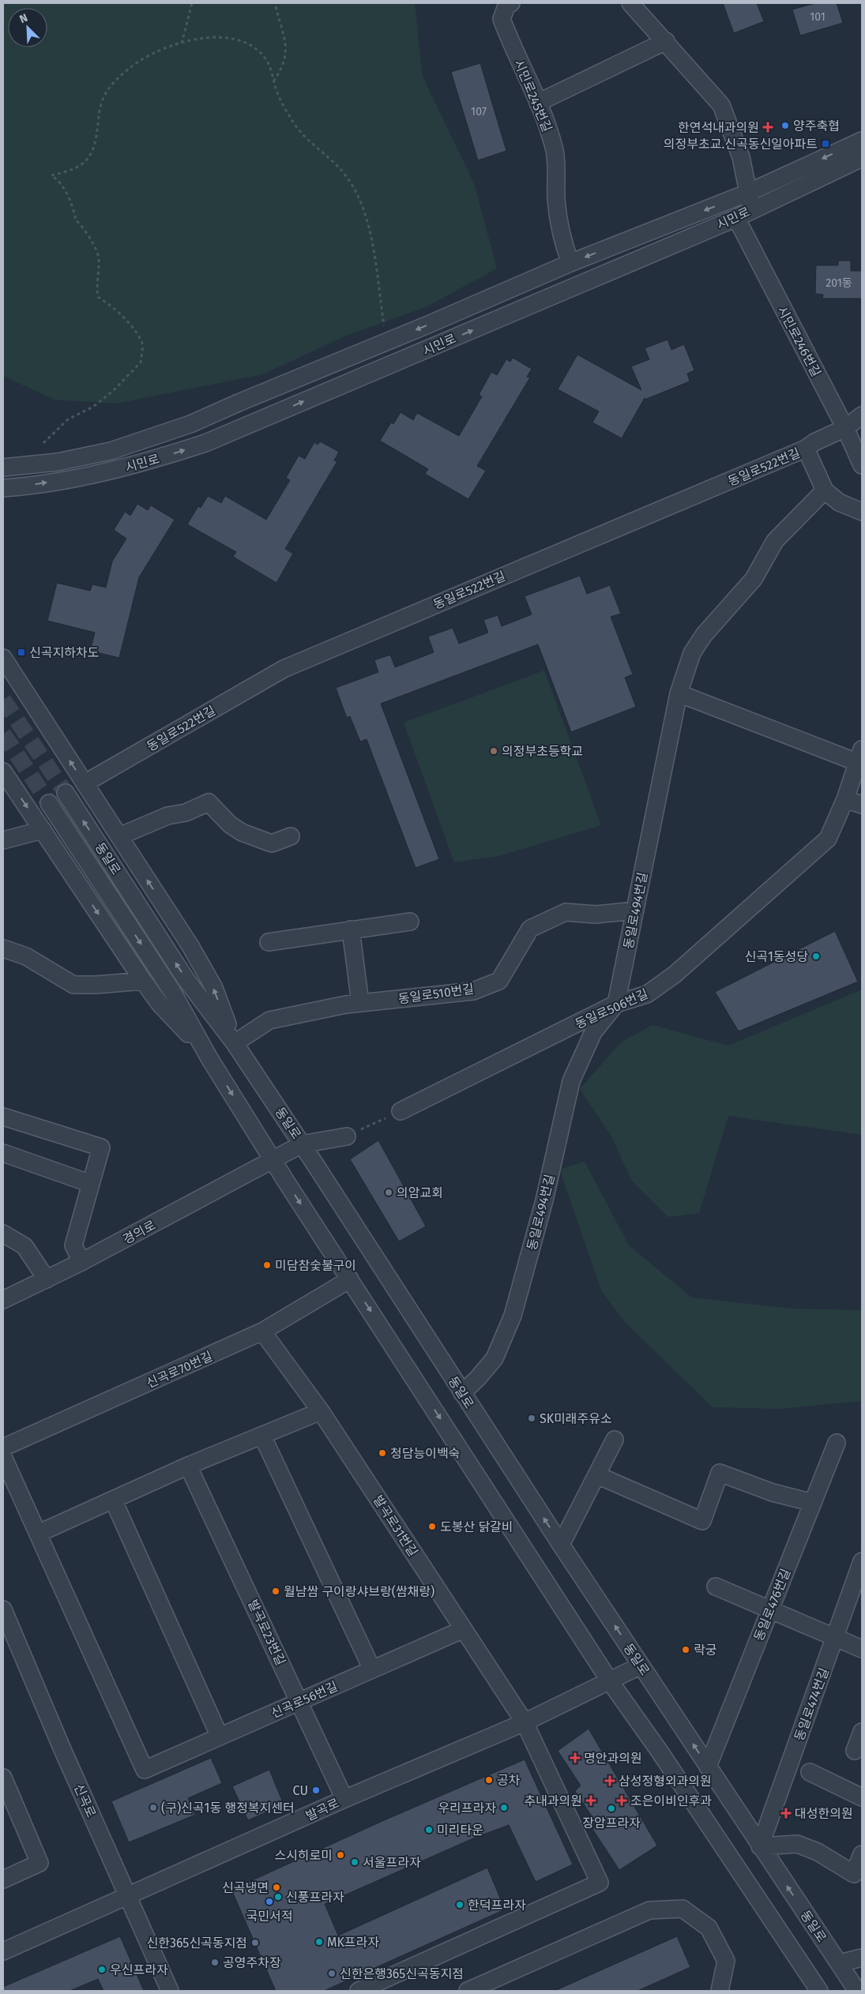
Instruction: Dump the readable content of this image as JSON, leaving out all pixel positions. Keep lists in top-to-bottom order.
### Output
{
  "streets": {
    "street": [
      "시민로245번길",
      "시민로",
      "시민로246번길",
      "동일로522번길",
      "동일로",
      "동일로494번길",
      "동일로510번길",
      "동일로506번길",
      "경의로",
      "신곡로70번길",
      "발곡로31번길",
      "동일로476번길",
      "발곡로23번길",
      "신곡로56번길",
      "동일로474번길",
      "신곡로",
      "발곡로"
    ]
  },
  "crossings": [
    ["시민로245번길", "시민로"],
    ["시민로", "시민로246번길"],
    ["시민로246번길", "동일로522번길"],
    ["동일로", "동일로494번길"],
    ["동일로", "동일로510번길"],
    ["동일로", "경의로"],
    ["동일로", "신곡로70번길"],
    ["동일로", "동일로476번길"],
    ["동일로", "동일로474번길"],
    ["동일로", "발곡로"],
    ["동일로494번길", "동일로510번길"],
    ["동일로494번길", "동일로506번길"],
    ["신곡로70번길", "발곡로31번길"],
    ["발곡로31번길", "신곡로56번길"],
    ["발곡로31번길", "발곡로"],
    ["발곡로23번길", "신곡로56번길"],
    ["발곡로23번길", "발곡로"],
    ["신곡로", "발곡로"]
  ],
  "places": {
    "other": [
      "양주축협",
      "의정부초등학교",
      "신곡1동성당",
      "의암교회",
      "미담참숯불구이",
      "SK미래주유소",
      "청담능이백숙",
      "도봉산 닭갈비",
      "월남쌈 구이랑샤브랑(쌈채랑)",
      "락궁",
      "공차",
      "CU",
      "(구)신곡1동 행정복지센터",
      "우리프라자",
      "장암프라자",
      "미리타운",
      "스시히로미",
      "서울프라자",
      "신곡냉면",
      "신풍프라자",
      "국민서적",
      "한덕프라자",
      "MK프라자",
      "신한365신곡동지점",
      "공영주차장",
      "우신프라자",
      "신한은행365신곡동지점"
    ],
    "health": [
      "한연석내과의원",
      "명안과의원",
      "삼성정형외과의원",
      "추내과의원",
      "조은이비인후과",
      "대성한의원"
    ],
    "transit": ["의정부초교.신곡동신일아파트", "신곡지하차도"]
  },
  "house_numbers": ["101", "107", "201동"],
  "north": "top left"
}
